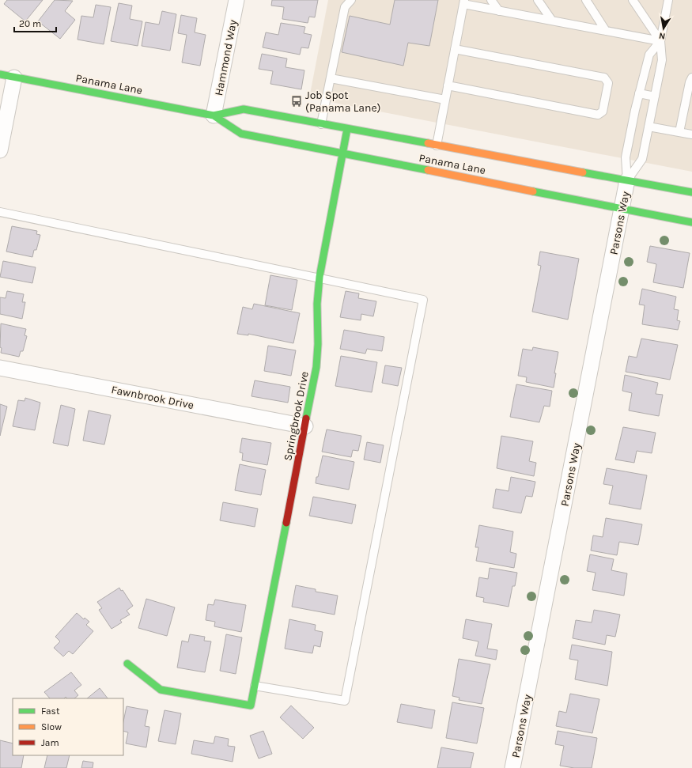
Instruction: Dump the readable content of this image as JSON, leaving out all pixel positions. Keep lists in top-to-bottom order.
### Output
{
  "streets": {
    "main road": ["Panama Lane", "Springbrook Drive"],
    "street": ["Hammond Way", "Parsons Way", "Fawnbrook Drive"]
  },
  "crossings": [
    ["Hammond Way", "Panama Lane"],
    ["Panama Lane", "Parsons Way"],
    ["Panama Lane", "Springbrook Drive"],
    ["Fawnbrook Drive", "Springbrook Drive"]
  ],
  "places": {
    "bus stop": ["Job Spot (Panama Lane)"]
  },
  "legend": ["Fast", "Slow", "Jam"],
  "scale_bar": "20 m",
  "north": "bottom"
}
